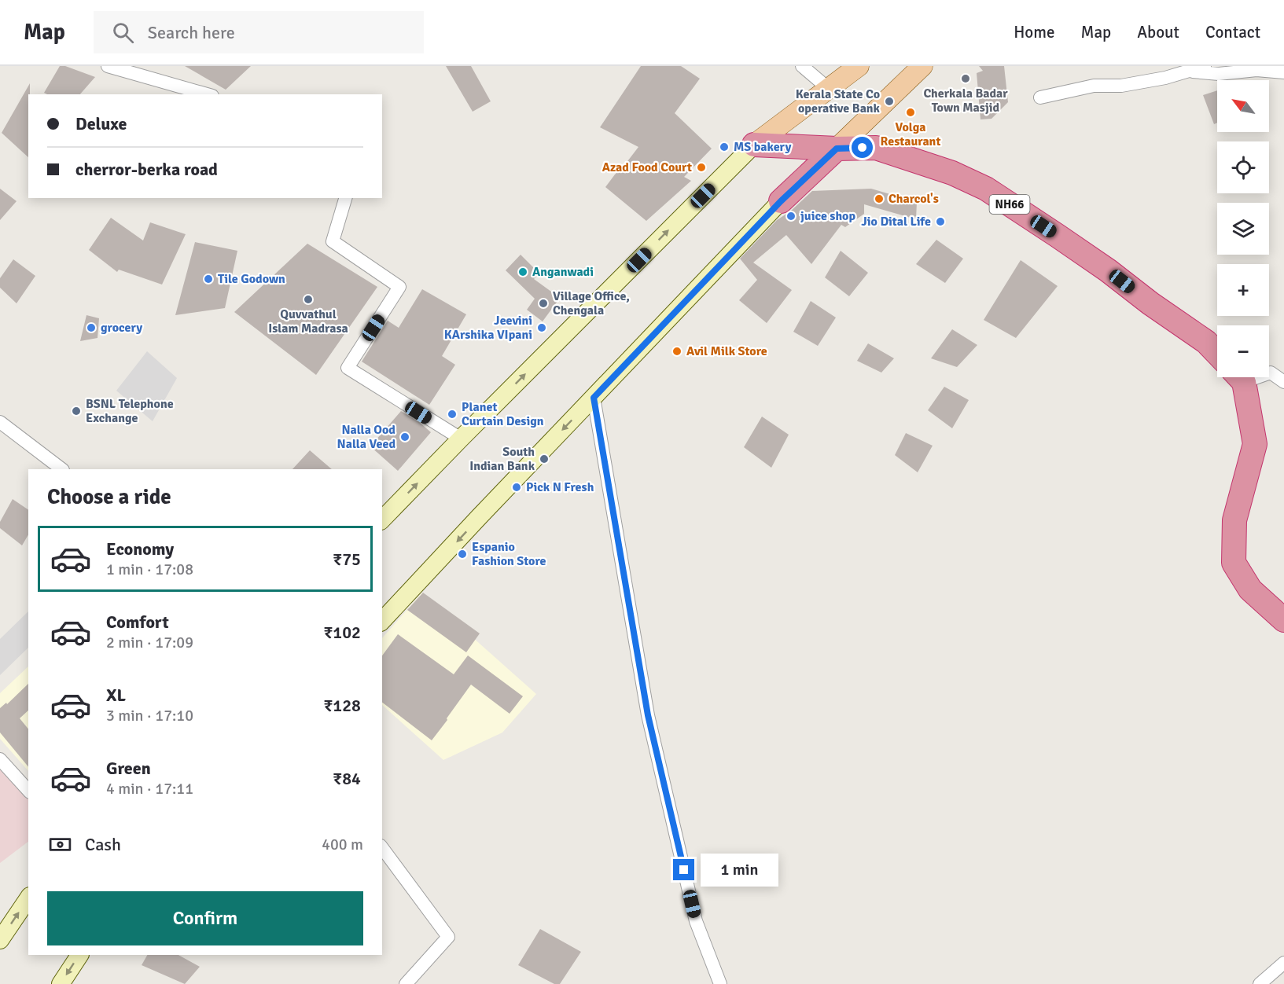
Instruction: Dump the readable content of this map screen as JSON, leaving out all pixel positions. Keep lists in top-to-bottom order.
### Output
{
  "streets": {
    "highway": ["NH66"]
  },
  "places": [
    "Cherkala Badar Town Masjid",
    "Kerala State Co operative Bank",
    "Volga Restaurant",
    "MS bakery",
    "Azad Food Court",
    "Charcol's",
    "juice shop",
    "Jio Dital Life",
    "Anganwadi",
    "Tile Godown",
    "Quvvathul Islam Madrasa",
    "Village Office, Chengala",
    "grocery",
    "Jeevini KArshika VIpani",
    "Avil Milk Store",
    "BSNL Telephone Exchange",
    "Planet Curtain Design",
    "Nalla Ood Nalla Veed",
    "South Indian Bank",
    "Pick N Fresh",
    "Espanio Fashion Store"
  ],
  "north": "top left",
  "page": {
    "header": "Map",
    "search": "Search here",
    "nav": [
      "Home",
      "Map",
      "About",
      "Contact"
    ],
    "map_buttons": ["+", "−"],
    "banner": ["Deluxe", "cherror-berka road"],
    "heading": "Choose a ride",
    "list": [
      {
        "name": "Economy",
        "note": "1 min · 17:08",
        "value": "₹75"
      },
      {
        "name": "Comfort",
        "note": "2 min · 17:09",
        "value": "₹102"
      },
      {
        "name": "XL",
        "note": "3 min · 17:10",
        "value": "₹128"
      },
      {
        "name": "Green",
        "note": "4 min · 17:11",
        "value": "₹84"
      }
    ],
    "pay": ["Cash", "400 m"],
    "bubble": "1 min",
    "buttons": "Confirm"
  }
}
